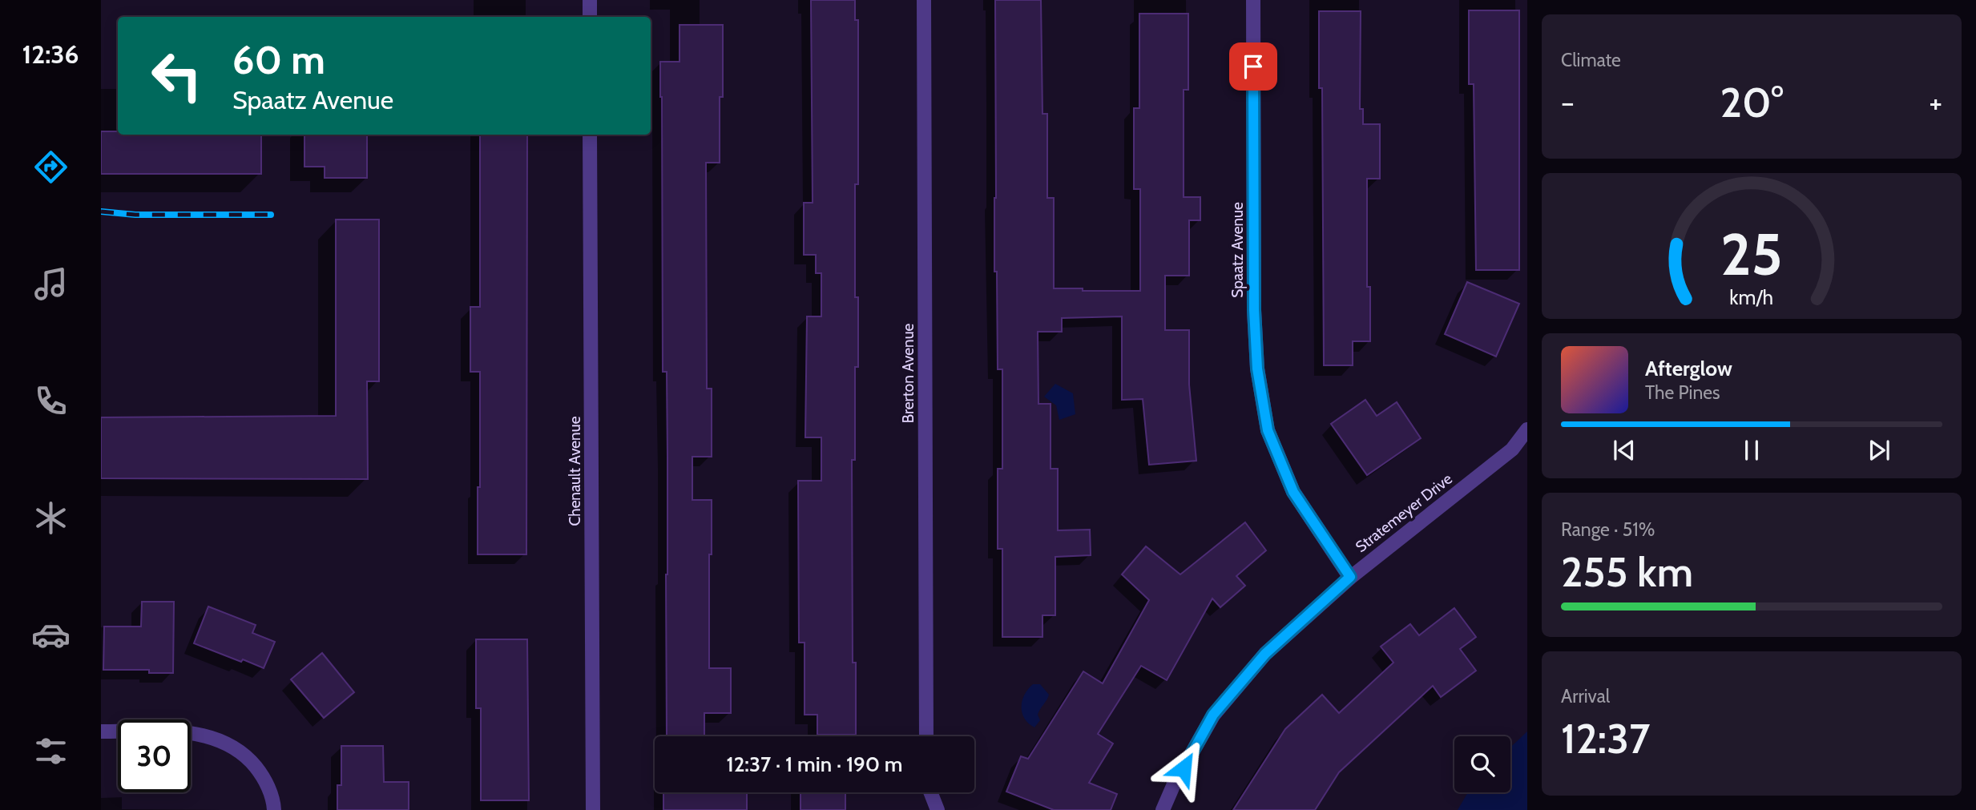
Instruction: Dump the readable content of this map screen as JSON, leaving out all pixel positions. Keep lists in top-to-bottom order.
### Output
{
  "streets": {
    "street": [
      "Spaatz Avenue",
      "Brerton Avenue",
      "Chenault Avenue",
      "Stratemeyer Drive"
    ]
  },
  "crossings": [
    ["Spaatz Avenue", "Stratemeyer Drive"]
  ],
  "page": {
    "tabs": "12:36",
    "tile": [
      "Climate",
      ["Range · 51%", "255 km"],
      ["Arrival", "12:37"]
    ],
    "turn": ["60 m", "Spaatz Avenue"],
    "heat": ["−", "20°", "+"],
    "song": ["Afterglow", "The Pines"],
    "limit": "30",
    "trip": "12:37 · 1 min · 190 m",
    "gauge": ["25", "km/h"]
  }
}
